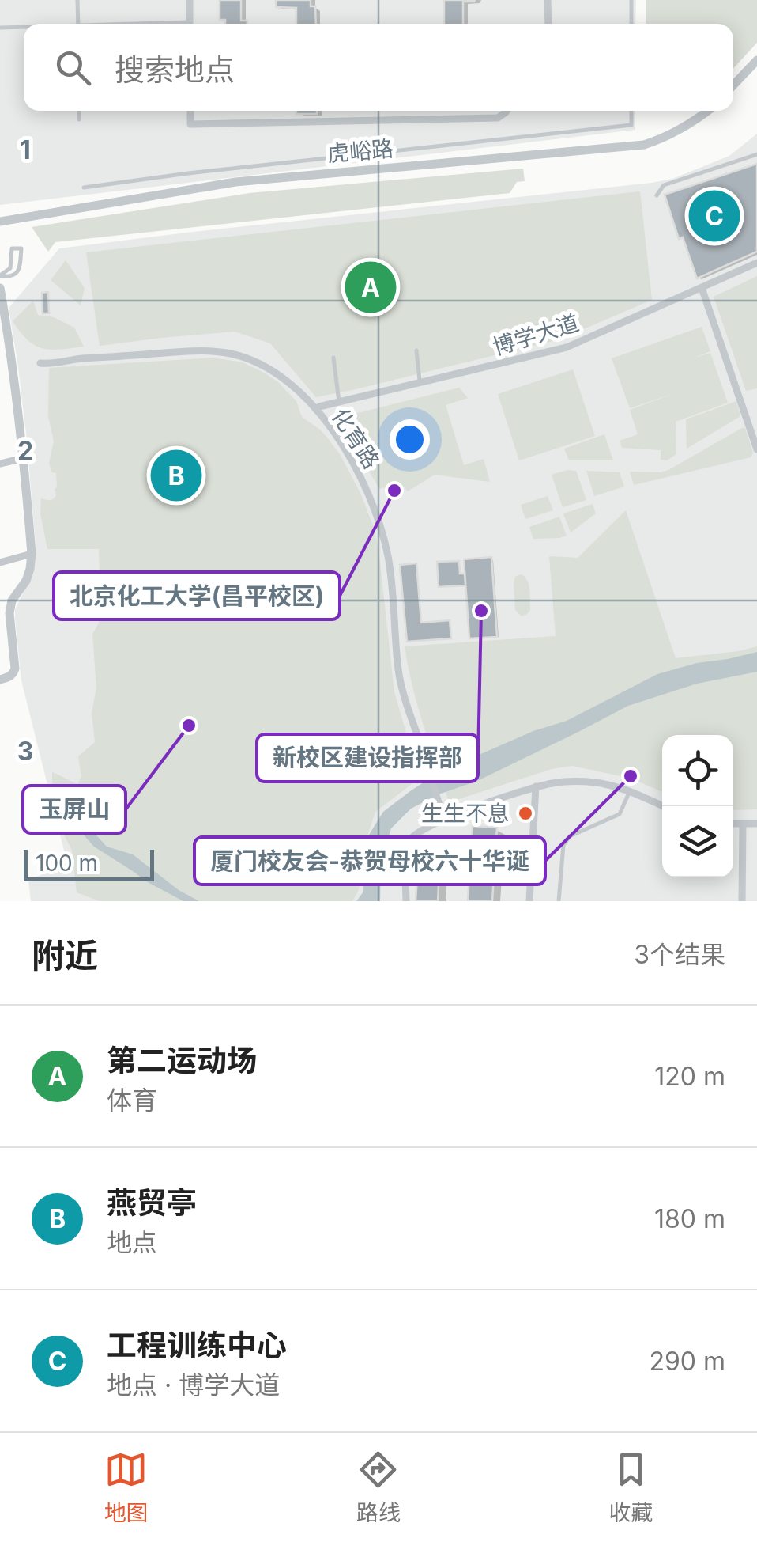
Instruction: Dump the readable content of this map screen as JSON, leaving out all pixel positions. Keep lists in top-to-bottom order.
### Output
{
  "streets": {
    "street": ["虎峪路", "博学大道", "化育路"]
  },
  "crossings": [
    ["博学大道", "化育路"]
  ],
  "places": [
    "北京化工大学(昌平校区)",
    "新校区建设指挥部",
    "玉屏山",
    "厦门校友会-恭贺母校六十华诞",
    "生生不息"
  ],
  "scale_bar": "100 m",
  "page": {
    "search": "搜索地点",
    "pins": ["C", "A", "B"],
    "scale": "100 m",
    "heading": ["附近", "3个结果"],
    "list": [
      {
        "mark": "A",
        "name": "第二运动场",
        "note": "体育",
        "value": "120 m"
      },
      {
        "mark": "B",
        "name": "燕贸亭",
        "note": "地点",
        "value": "180 m"
      },
      {
        "mark": "C",
        "name": "工程训练中心",
        "note": "地点 · 博学大道",
        "value": "290 m"
      }
    ],
    "nav": ["地图", "路线", "收藏"]
  },
  "grid": {
    "rows": ["1", "2", "3"]
  }
}
